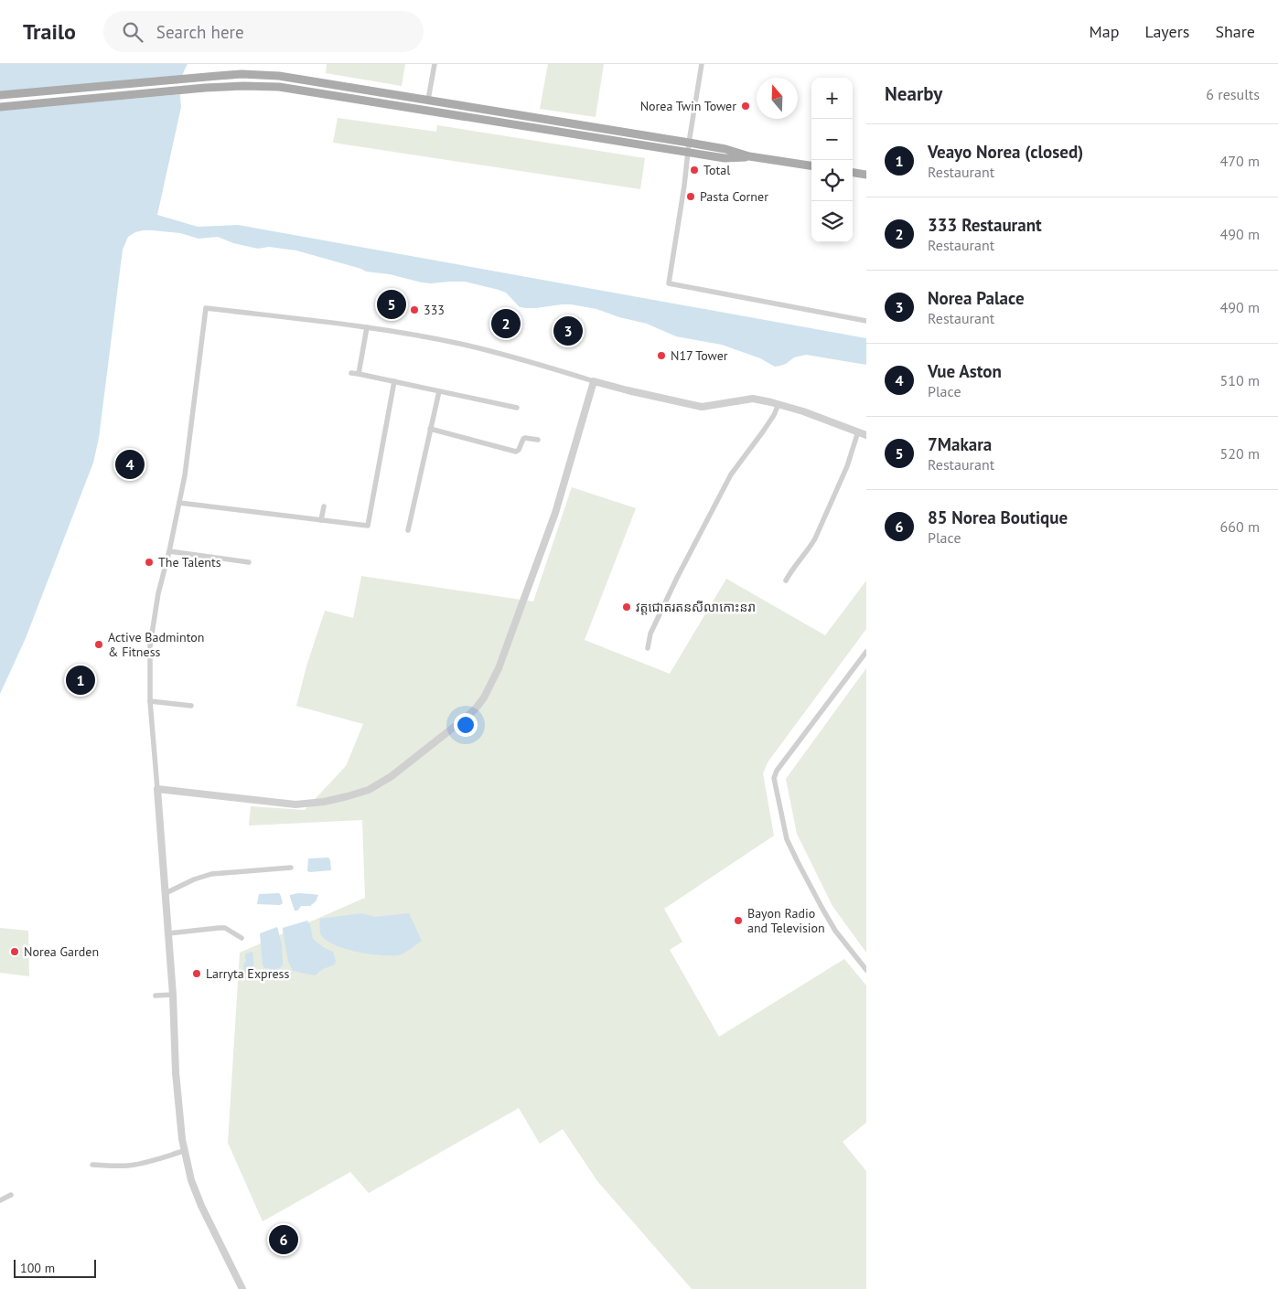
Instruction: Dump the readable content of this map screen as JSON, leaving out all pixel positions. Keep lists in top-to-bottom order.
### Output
{
  "places": [
    "Norea Twin Tower",
    "Total",
    "Pasta Corner",
    "333",
    "N17 Tower",
    "The Talents",
    "វត្តជោតរតនសីលាកោះនរា",
    "Active Badminton & Fitness",
    "Bayon Radio and Television",
    "Norea Garden",
    "Larryta Express"
  ],
  "scale_bar": "100 m",
  "north": "top",
  "page": {
    "header": "Trailo",
    "search": "Search here",
    "nav": ["Map", "Layers", "Share"],
    "heading": ["Nearby", "6 results"],
    "map_buttons": ["+", "−"],
    "list": [
      {
        "mark": "1",
        "name": "Veayo Norea (closed)",
        "note": "Restaurant",
        "value": "470 m"
      },
      {
        "mark": "2",
        "name": "333 Restaurant",
        "note": "Restaurant",
        "value": "490 m"
      },
      {
        "mark": "3",
        "name": "Norea Palace",
        "note": "Restaurant",
        "value": "490 m"
      },
      {
        "mark": "4",
        "name": "Vue Aston",
        "note": "Place",
        "value": "510 m"
      },
      {
        "mark": "5",
        "name": "7Makara",
        "note": "Restaurant",
        "value": "520 m"
      },
      {
        "mark": "6",
        "name": "85 Norea Boutique",
        "note": "Place",
        "value": "660 m"
      }
    ],
    "pins": [
      "5",
      "2",
      "3",
      "4",
      "1",
      "6"
    ],
    "scale": "100 m"
  }
}
